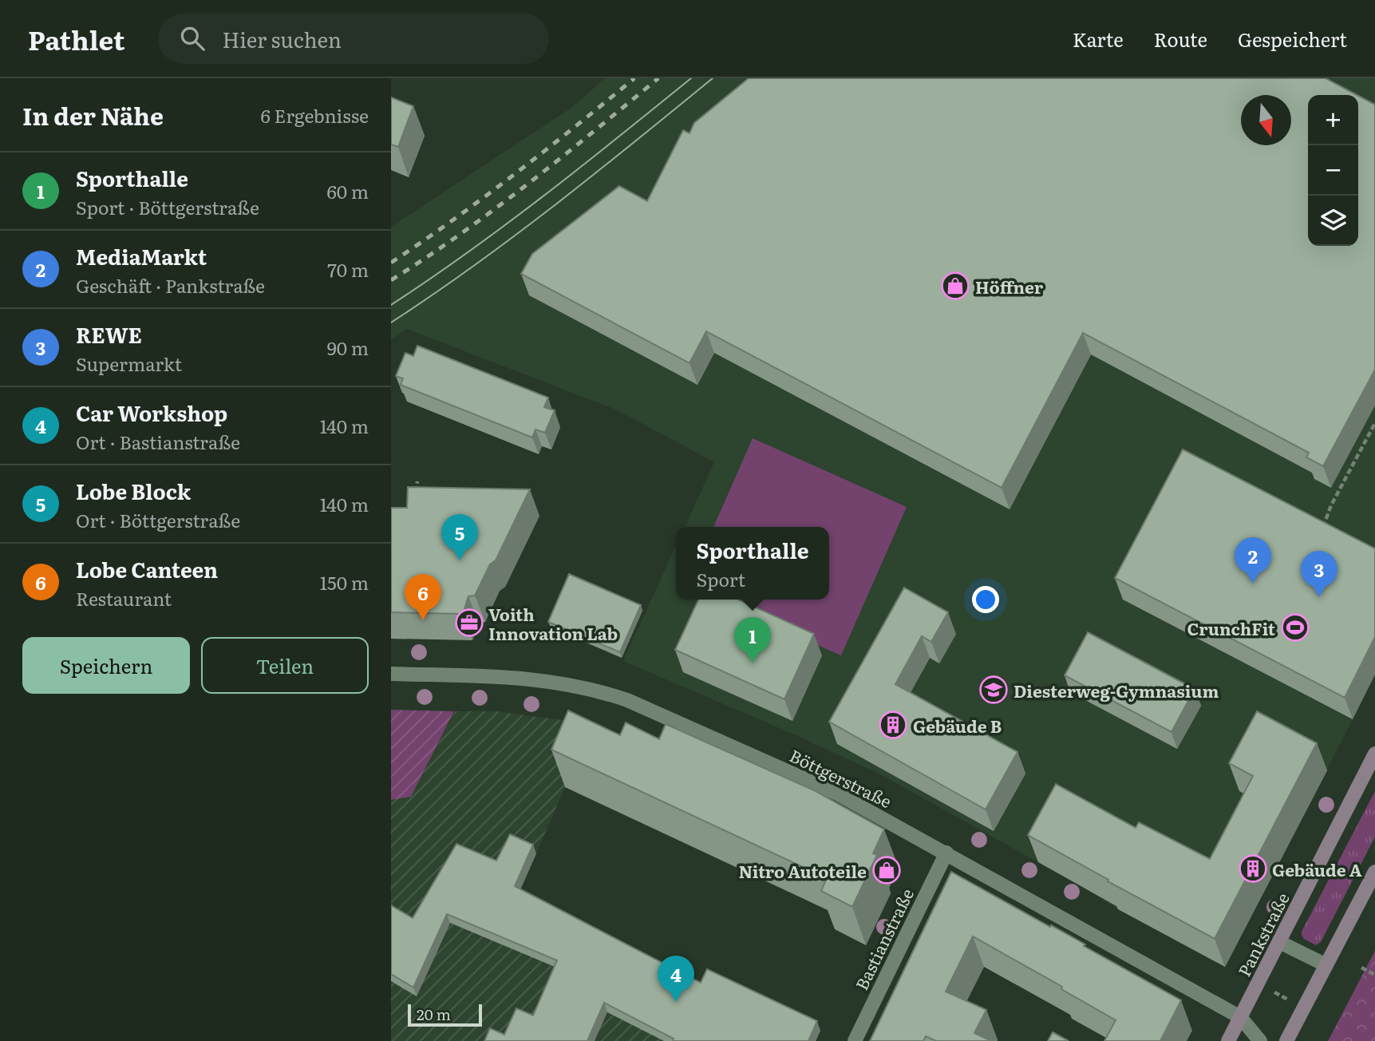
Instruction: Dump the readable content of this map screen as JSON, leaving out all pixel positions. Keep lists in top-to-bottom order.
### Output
{
  "streets": {
    "main road": ["Pankstraße"],
    "street": ["Böttgerstraße", "Bastianstraße"]
  },
  "crossings": [
    ["Böttgerstraße", "Pankstraße"],
    ["Böttgerstraße", "Bastianstraße"]
  ],
  "places": {
    "shop": ["Höffner", "Nitro Autoteile"],
    "office": ["Voith Innovation Lab"],
    "sports": ["CrunchFit"],
    "school or university": ["Diesterweg-Gymnasium"],
    "building": ["Gebäude B", "Gebäude A"]
  },
  "scale_bar": "20 m",
  "north": "bottom",
  "page": {
    "header": "Pathlet",
    "search": "Hier suchen",
    "nav": ["Karte", "Route", "Gespeichert"],
    "heading": ["In der Nähe", "6 Ergebnisse"],
    "map_buttons": ["+", "−"],
    "list": [
      {
        "mark": "1",
        "name": "Sporthalle",
        "note": "Sport · Böttgerstraße",
        "value": "60 m"
      },
      {
        "mark": "2",
        "name": "MediaMarkt",
        "note": "Geschäft · Pankstraße",
        "value": "70 m"
      },
      {
        "mark": "3",
        "name": "REWE",
        "note": "Supermarkt",
        "value": "90 m"
      },
      {
        "mark": "4",
        "name": "Car Workshop",
        "note": "Ort · Bastianstraße",
        "value": "140 m"
      },
      {
        "mark": "5",
        "name": "Lobe Block",
        "note": "Ort · Böttgerstraße",
        "value": "140 m"
      },
      {
        "mark": "6",
        "name": "Lobe Canteen",
        "note": "Restaurant",
        "value": "150 m"
      }
    ],
    "pins": [
      "5",
      "2",
      "3",
      "6",
      "1",
      "4"
    ],
    "popup": ["Sporthalle", "Sport"],
    "buttons": ["Speichern", "Teilen"],
    "scale": "20 m"
  }
}
